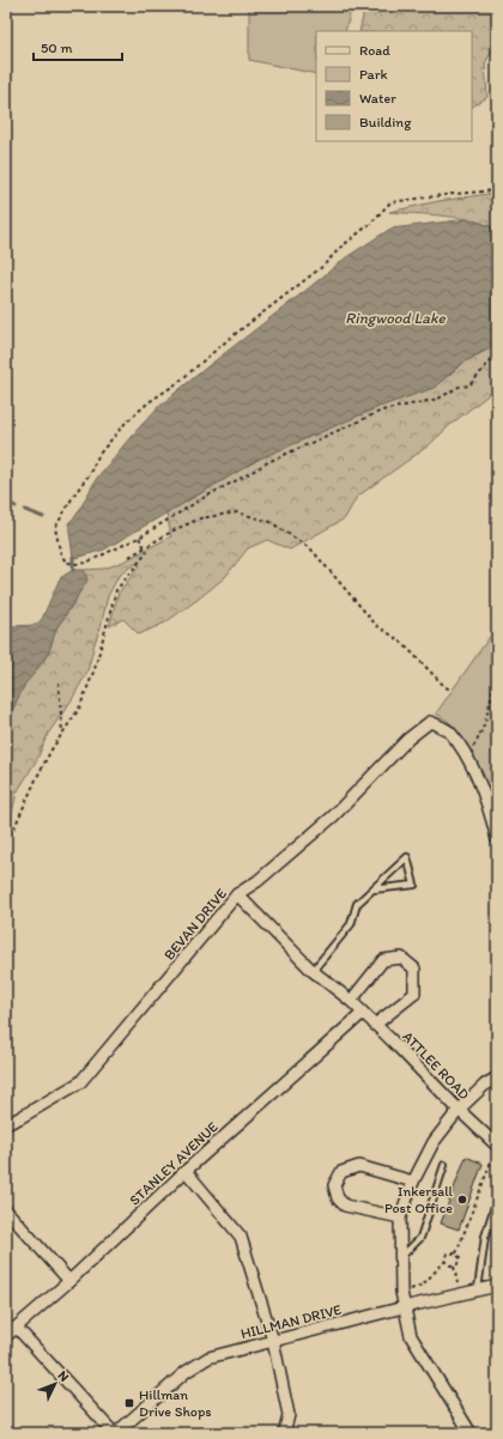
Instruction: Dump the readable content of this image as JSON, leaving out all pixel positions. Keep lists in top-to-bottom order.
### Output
{
  "streets": {
    "street": [
      "BEVAN DRIVE",
      "ATTLEE ROAD",
      "STANLEY AVENUE",
      "HILLMAN DRIVE"
    ]
  },
  "crossings": [
    ["BEVAN DRIVE", "ATTLEE ROAD"],
    ["ATTLEE ROAD", "STANLEY AVENUE"]
  ],
  "water": ["Ringwood Lake"],
  "places": {
    "other": ["Inkersall Post Office"],
    "transit": ["Hillman Drive Shops"]
  },
  "legend": [
    "Road",
    "Park",
    "Water",
    "Building"
  ],
  "scale_bar": "50 m",
  "north": "top right"
}
